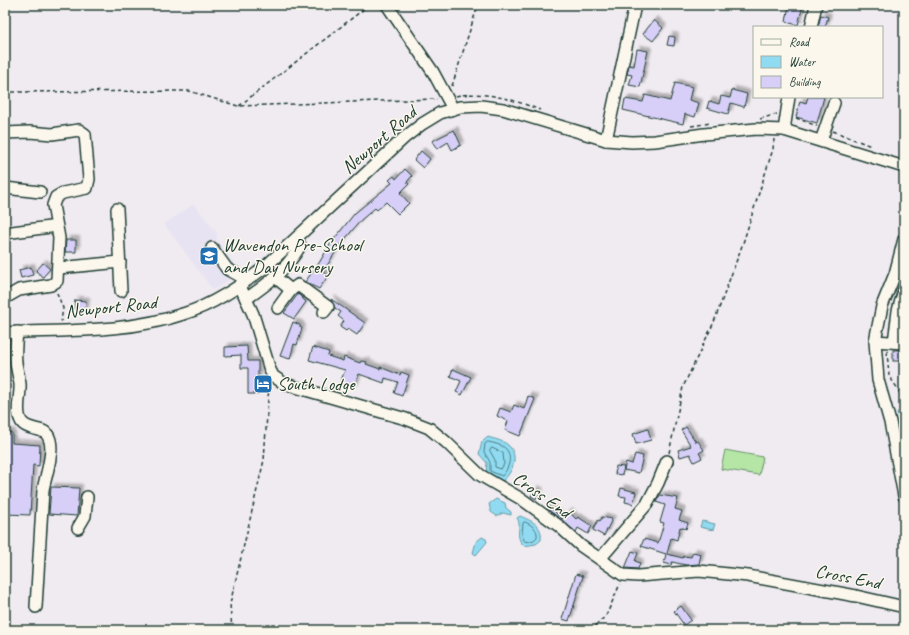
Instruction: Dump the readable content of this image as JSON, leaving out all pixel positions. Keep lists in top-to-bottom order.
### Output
{
  "streets": {
    "street": ["Newport Road", "Cross End"]
  },
  "places": {
    "school or university": ["Wavendon Pre-School and Day Nursery"],
    "hotel": ["South Lodge"]
  },
  "legend": ["Road", "Water", "Building"]
}
